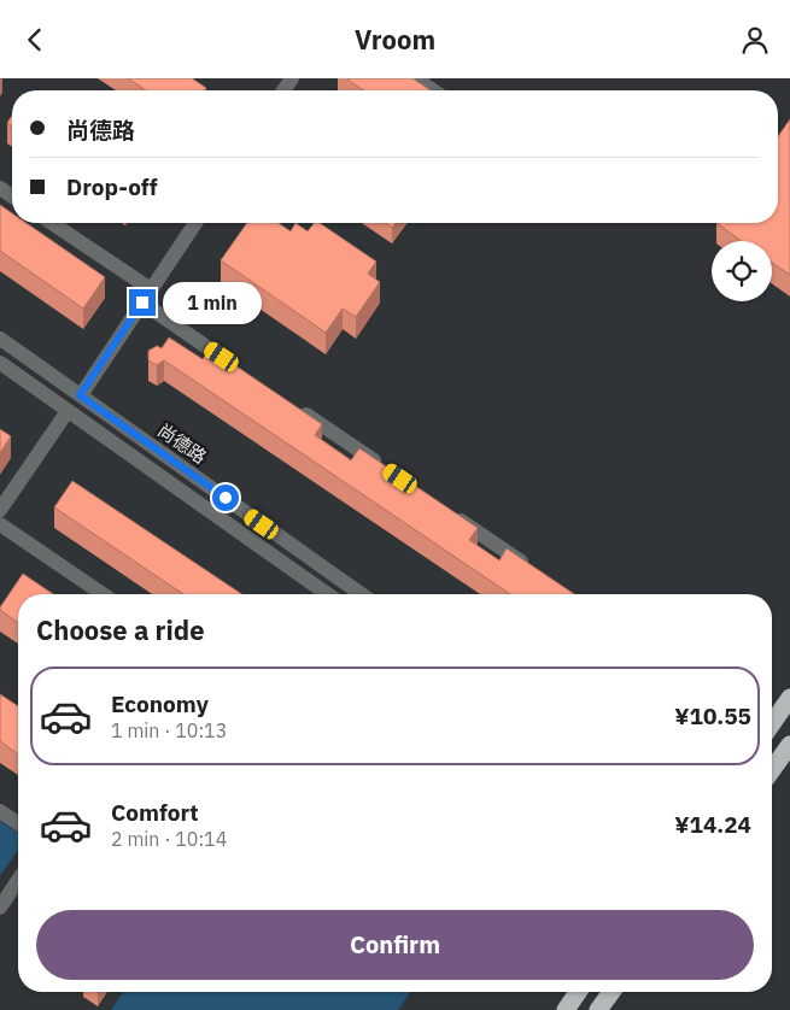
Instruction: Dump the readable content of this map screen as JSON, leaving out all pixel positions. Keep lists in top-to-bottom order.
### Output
{
  "streets": {
    "street": ["尚德路"]
  },
  "page": {
    "header": "Vroom",
    "banner": ["尚德路", "Drop-off"],
    "bubble": "1 min",
    "heading": "Choose a ride",
    "list": [
      {
        "name": "Economy",
        "note": "1 min · 10:13",
        "value": "¥10.55"
      },
      {
        "name": "Comfort",
        "note": "2 min · 10:14",
        "value": "¥14.24"
      }
    ],
    "buttons": "Confirm"
  }
}
